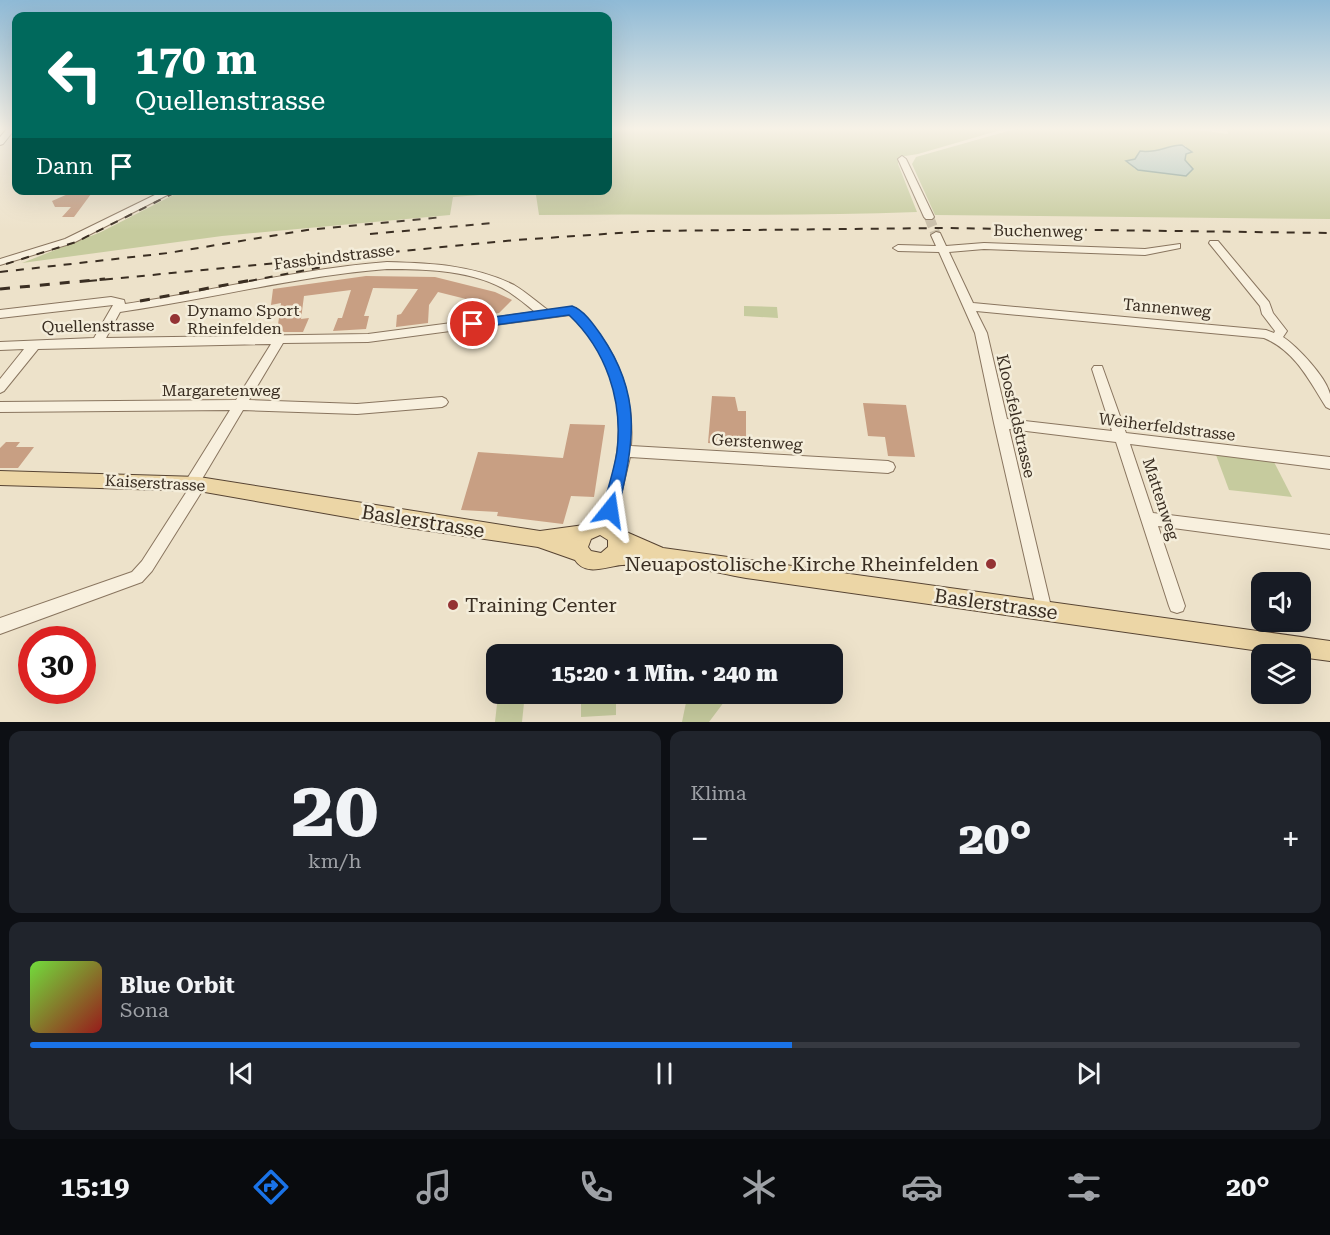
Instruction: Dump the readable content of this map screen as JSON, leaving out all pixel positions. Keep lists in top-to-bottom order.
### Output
{
  "streets": {
    "main road": ["Kaiserstrasse", "Baslerstrasse"],
    "street": [
      "Buchenweg",
      "Fassbindstrasse",
      "Tannenweg",
      "Quellenstrasse",
      "Margaretenweg",
      "Kloosfeldstrasse",
      "Weiherfeldstrasse",
      "Gerstenweg",
      "Mattenweg"
    ]
  },
  "crossings": [
    ["Buchenweg", "Kloosfeldstrasse"],
    ["Fassbindstrasse", "Quellenstrasse"],
    ["Tannenweg", "Kloosfeldstrasse"],
    ["Quellenstrasse", "Gerstenweg"],
    ["Quellenstrasse", "Baslerstrasse"],
    ["Kloosfeldstrasse", "Weiherfeldstrasse"],
    ["Kloosfeldstrasse", "Baslerstrasse"],
    ["Weiherfeldstrasse", "Mattenweg"],
    ["Kaiserstrasse", "Baslerstrasse"]
  ],
  "places": ["Dynamo Sport Rheinfelden", "Neuapostolische Kirche Rheinfelden", "Training Center"],
  "page": {
    "turn": ["170 m", "Quellenstrasse"],
    "then": "Dann",
    "limit": "30",
    "trip": "15:20 · 1 Min. · 240 m",
    "tile": [
      ["20", "km/h"],
      "Klima"
    ],
    "heat": ["−", "20°", "+"],
    "song": ["Blue Orbit", "Sona"],
    "tabs": ["15:19", "20°"]
  }
}
